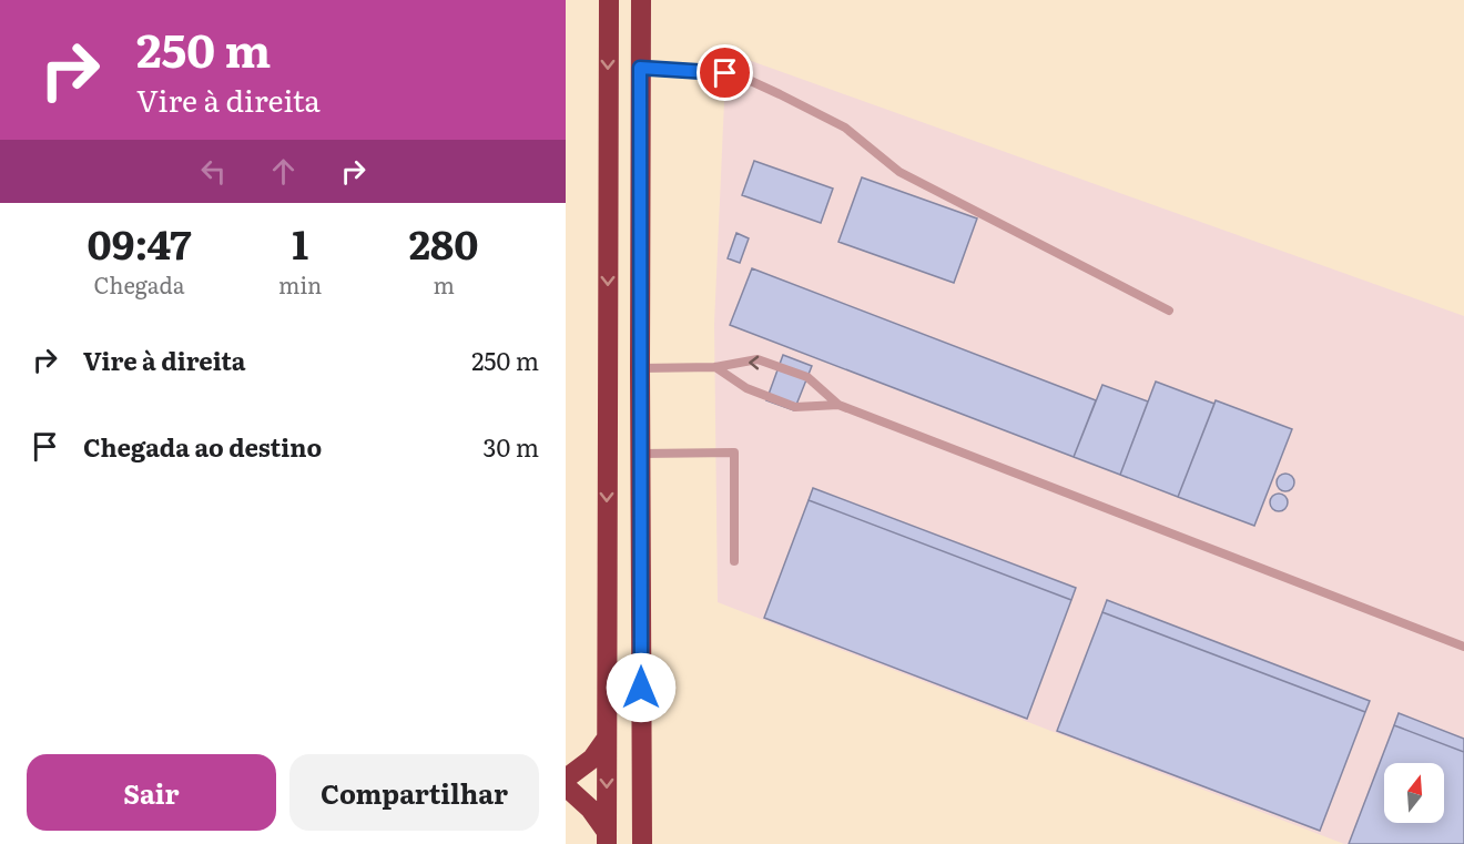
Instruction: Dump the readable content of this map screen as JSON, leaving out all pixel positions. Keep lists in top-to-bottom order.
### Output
{
  "north": "top",
  "page": {
    "turn": ["250 m", "Vire à direita"],
    "eta": [
      "09:47",
      "Chegada",
      "1",
      "min",
      "280",
      "m"
    ],
    "list": [
      {
        "name": "Vire à direita",
        "value": "250 m"
      },
      {
        "name": "Chegada ao destino",
        "value": "30 m"
      }
    ],
    "buttons": ["Sair", "Compartilhar"]
  }
}
